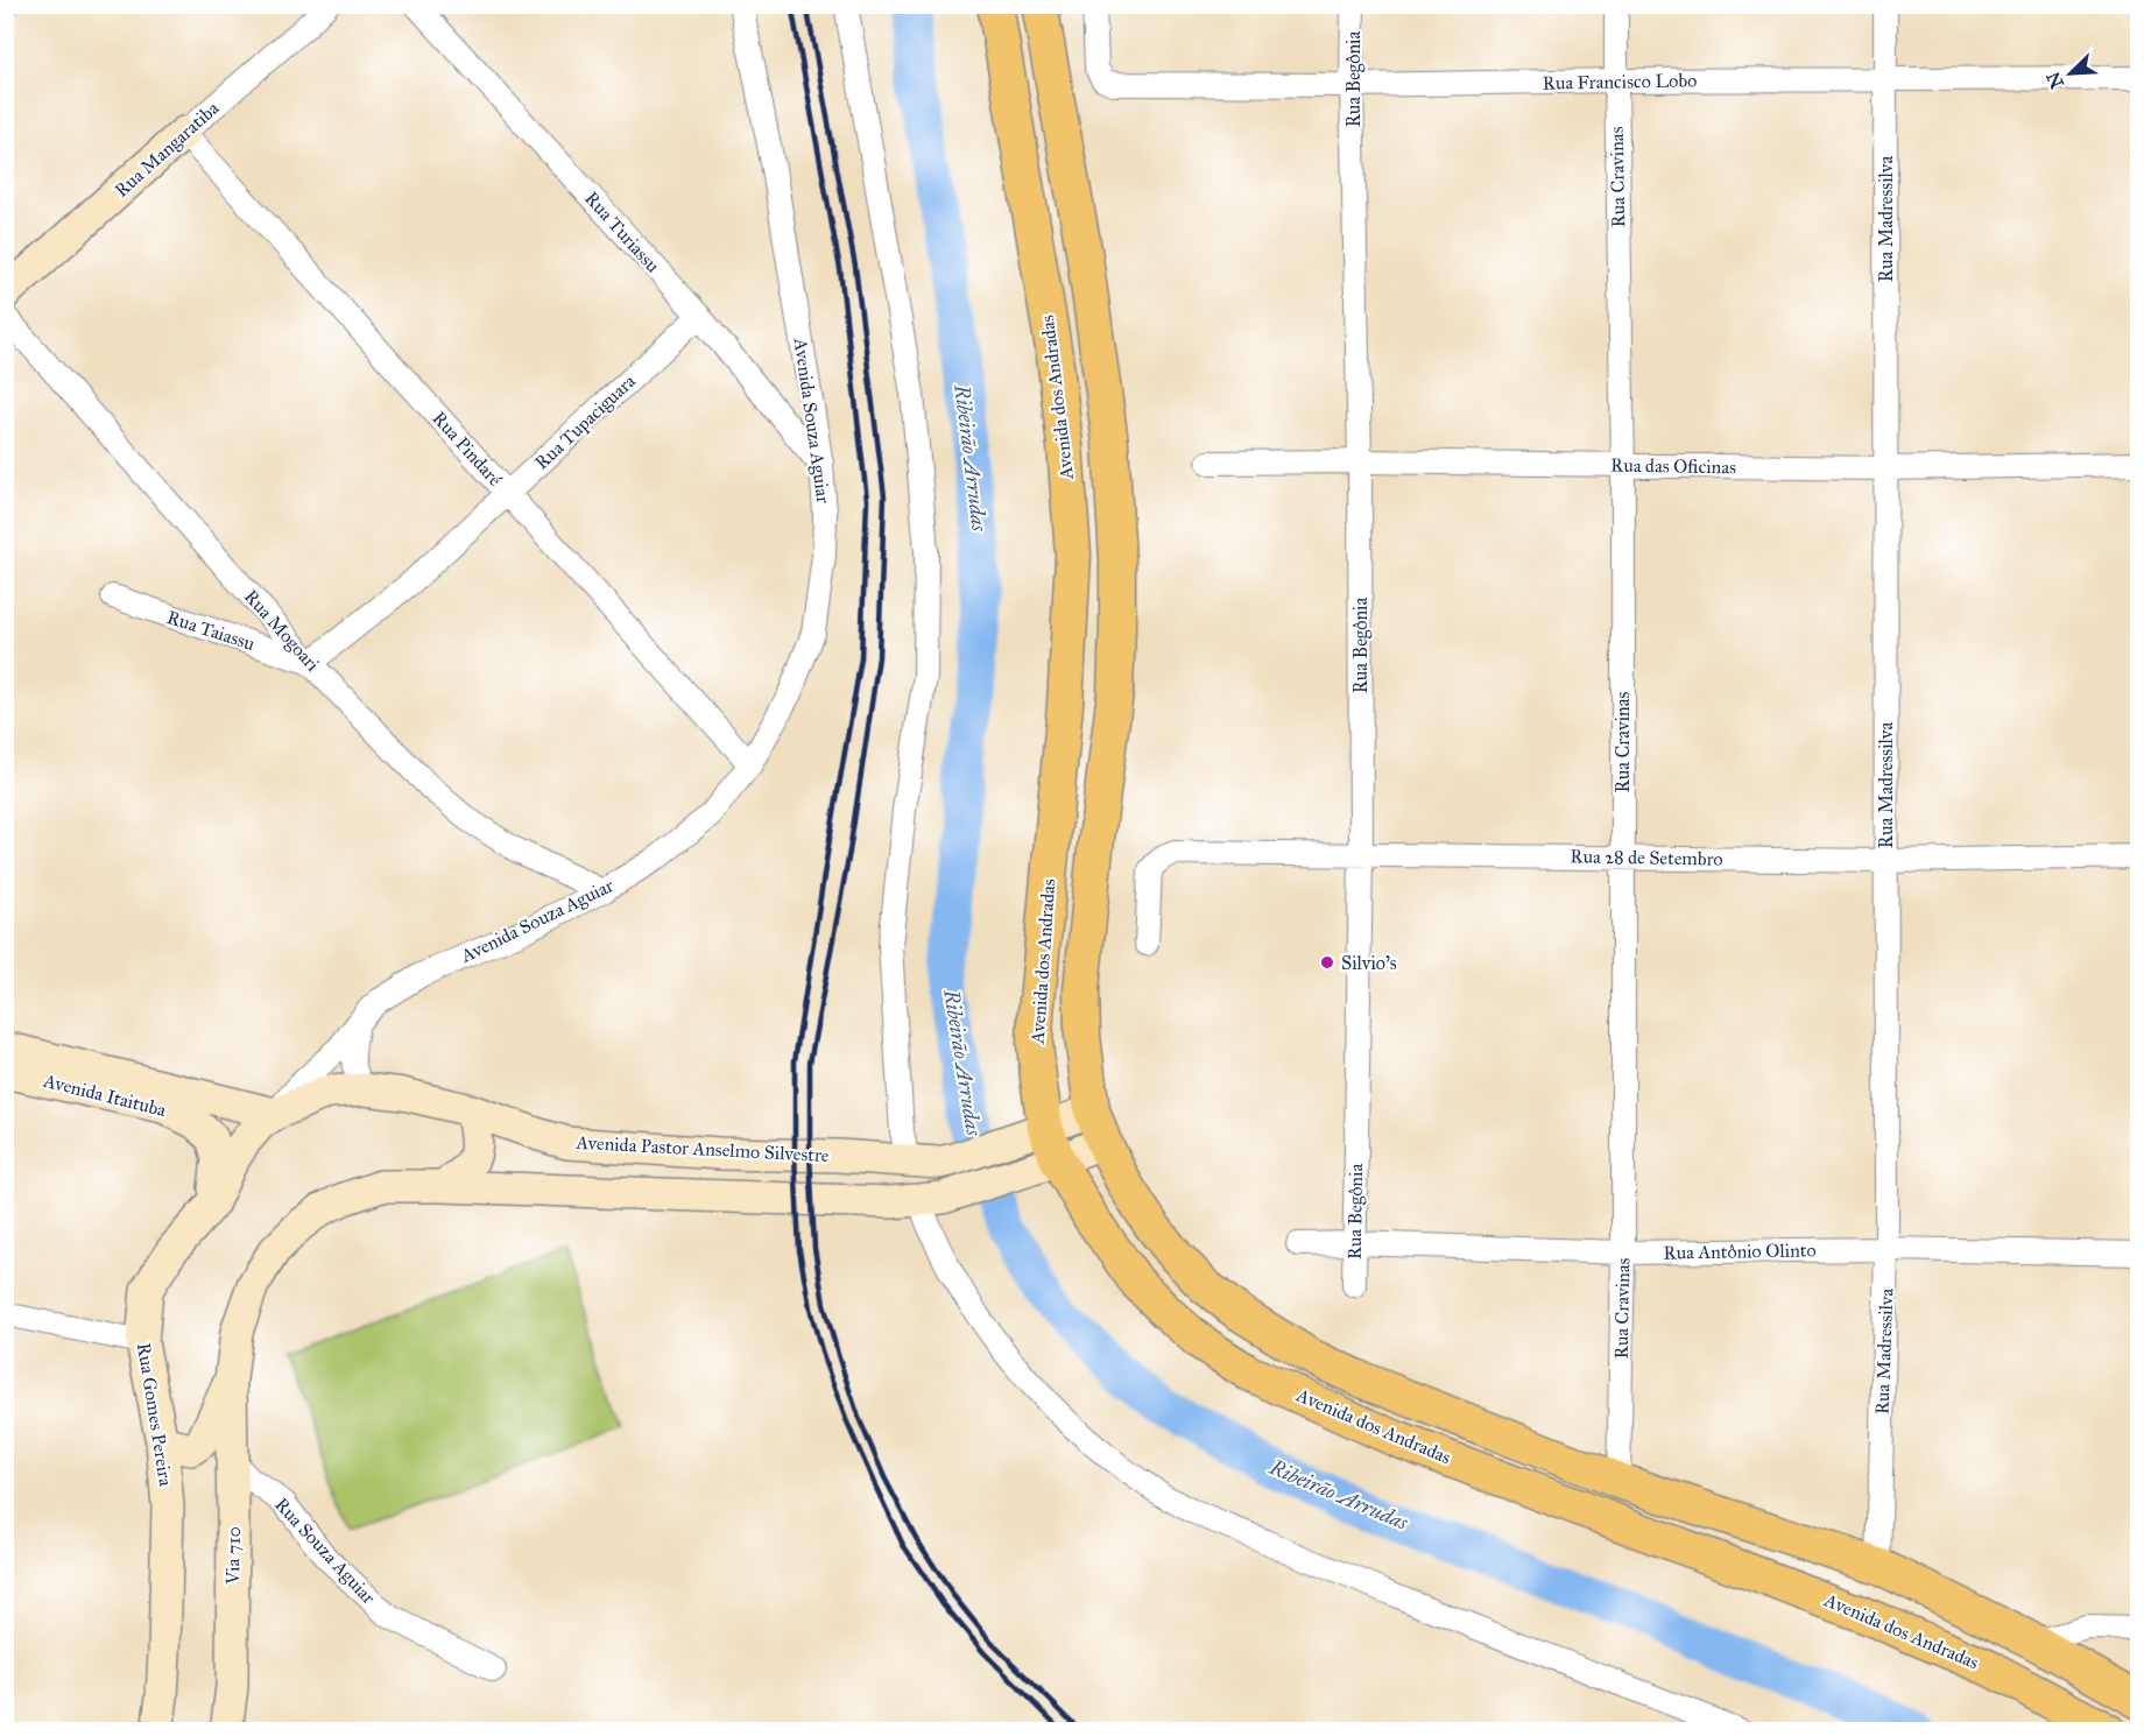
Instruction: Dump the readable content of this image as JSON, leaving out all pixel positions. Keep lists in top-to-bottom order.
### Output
{
  "streets": {
    "main road": [
      "Rua Mangaratiba",
      "Avenida dos Andradas",
      "Avenida Itaituba",
      "Avenida Pastor Anselmo Silvestre",
      "Rua Gomes Pereira",
      "Via 710"
    ],
    "street": [
      "Rua Begônia",
      "Rua Francisco Lobo",
      "Rua Cravinas",
      "Rua Madressilva",
      "Rua Turiassu",
      "Avenida Souza Aguiar",
      "Rua Tupaciguara",
      "Rua Pindaré",
      "Rua das Oficinas",
      "Rua Taiassu",
      "Rua Mogoari",
      "Rua 28 de Setembro",
      "Rua Antônio Olinto",
      "Rua Souza Aguiar"
    ]
  },
  "crossings": [
    ["Rua Begônia", "Rua Francisco Lobo"],
    ["Rua Begônia", "Rua das Oficinas"],
    ["Rua Begônia", "Rua 28 de Setembro"],
    ["Rua Begônia", "Rua Antônio Olinto"],
    ["Rua Francisco Lobo", "Rua Cravinas"],
    ["Rua Francisco Lobo", "Rua Madressilva"],
    ["Rua Mangaratiba", "Rua Pindaré"],
    ["Rua Cravinas", "Avenida dos Andradas"],
    ["Rua Cravinas", "Rua das Oficinas"],
    ["Rua Cravinas", "Rua 28 de Setembro"],
    ["Rua Cravinas", "Rua Antônio Olinto"],
    ["Rua Madressilva", "Avenida dos Andradas"],
    ["Rua Madressilva", "Rua das Oficinas"],
    ["Rua Madressilva", "Rua 28 de Setembro"],
    ["Rua Madressilva", "Rua Antônio Olinto"],
    ["Rua Turiassu", "Avenida Souza Aguiar"],
    ["Rua Turiassu", "Rua Tupaciguara"],
    ["Avenida dos Andradas", "Avenida Pastor Anselmo Silvestre"],
    ["Avenida Souza Aguiar", "Rua Pindaré"],
    ["Avenida Souza Aguiar", "Rua Mogoari"],
    ["Avenida Souza Aguiar", "Avenida Itaituba"],
    ["Avenida Souza Aguiar", "Avenida Pastor Anselmo Silvestre"],
    ["Avenida Souza Aguiar", "Rua Gomes Pereira"],
    ["Rua Tupaciguara", "Rua Pindaré"],
    ["Rua Tupaciguara", "Rua Taiassu"],
    ["Rua Tupaciguara", "Rua Mogoari"],
    ["Rua Taiassu", "Rua Mogoari"],
    ["Avenida Itaituba", "Avenida Pastor Anselmo Silvestre"],
    ["Avenida Itaituba", "Rua Gomes Pereira"],
    ["Avenida Pastor Anselmo Silvestre", "Rua Gomes Pereira"],
    ["Rua Souza Aguiar", "Via 710"]
  ],
  "water": ["Ribeirão Arrudas"],
  "places": ["Silvio's"],
  "north": "bottom left"
}
